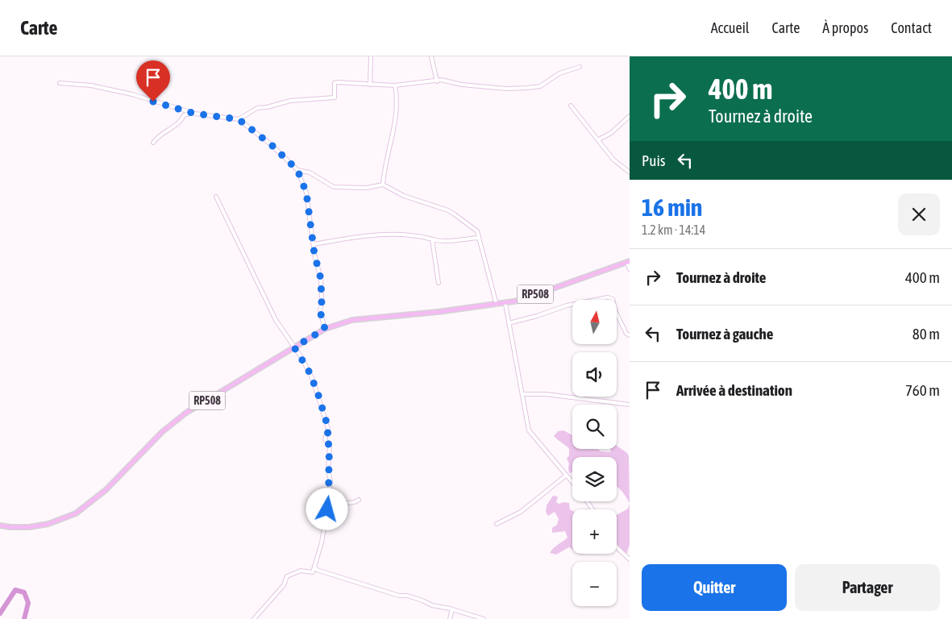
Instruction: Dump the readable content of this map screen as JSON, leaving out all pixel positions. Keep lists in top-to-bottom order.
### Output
{
  "streets": {
    "main road": ["RP508"]
  },
  "north": "top",
  "page": {
    "header": "Carte",
    "nav": [
      "Accueil",
      "Carte",
      "À propos",
      "Contact"
    ],
    "turn": ["400 m", "Tournez à droite"],
    "then": "Puis",
    "heading": ["16 min", "1.2 km · 14:14"],
    "list": [
      {
        "name": "Tournez à droite",
        "value": "400 m"
      },
      {
        "name": "Tournez à gauche",
        "value": "80 m"
      },
      {
        "name": "Arrivée à destination",
        "value": "760 m"
      }
    ],
    "map_buttons": ["+", "−"],
    "buttons": ["Quitter", "Partager"]
  }
}
